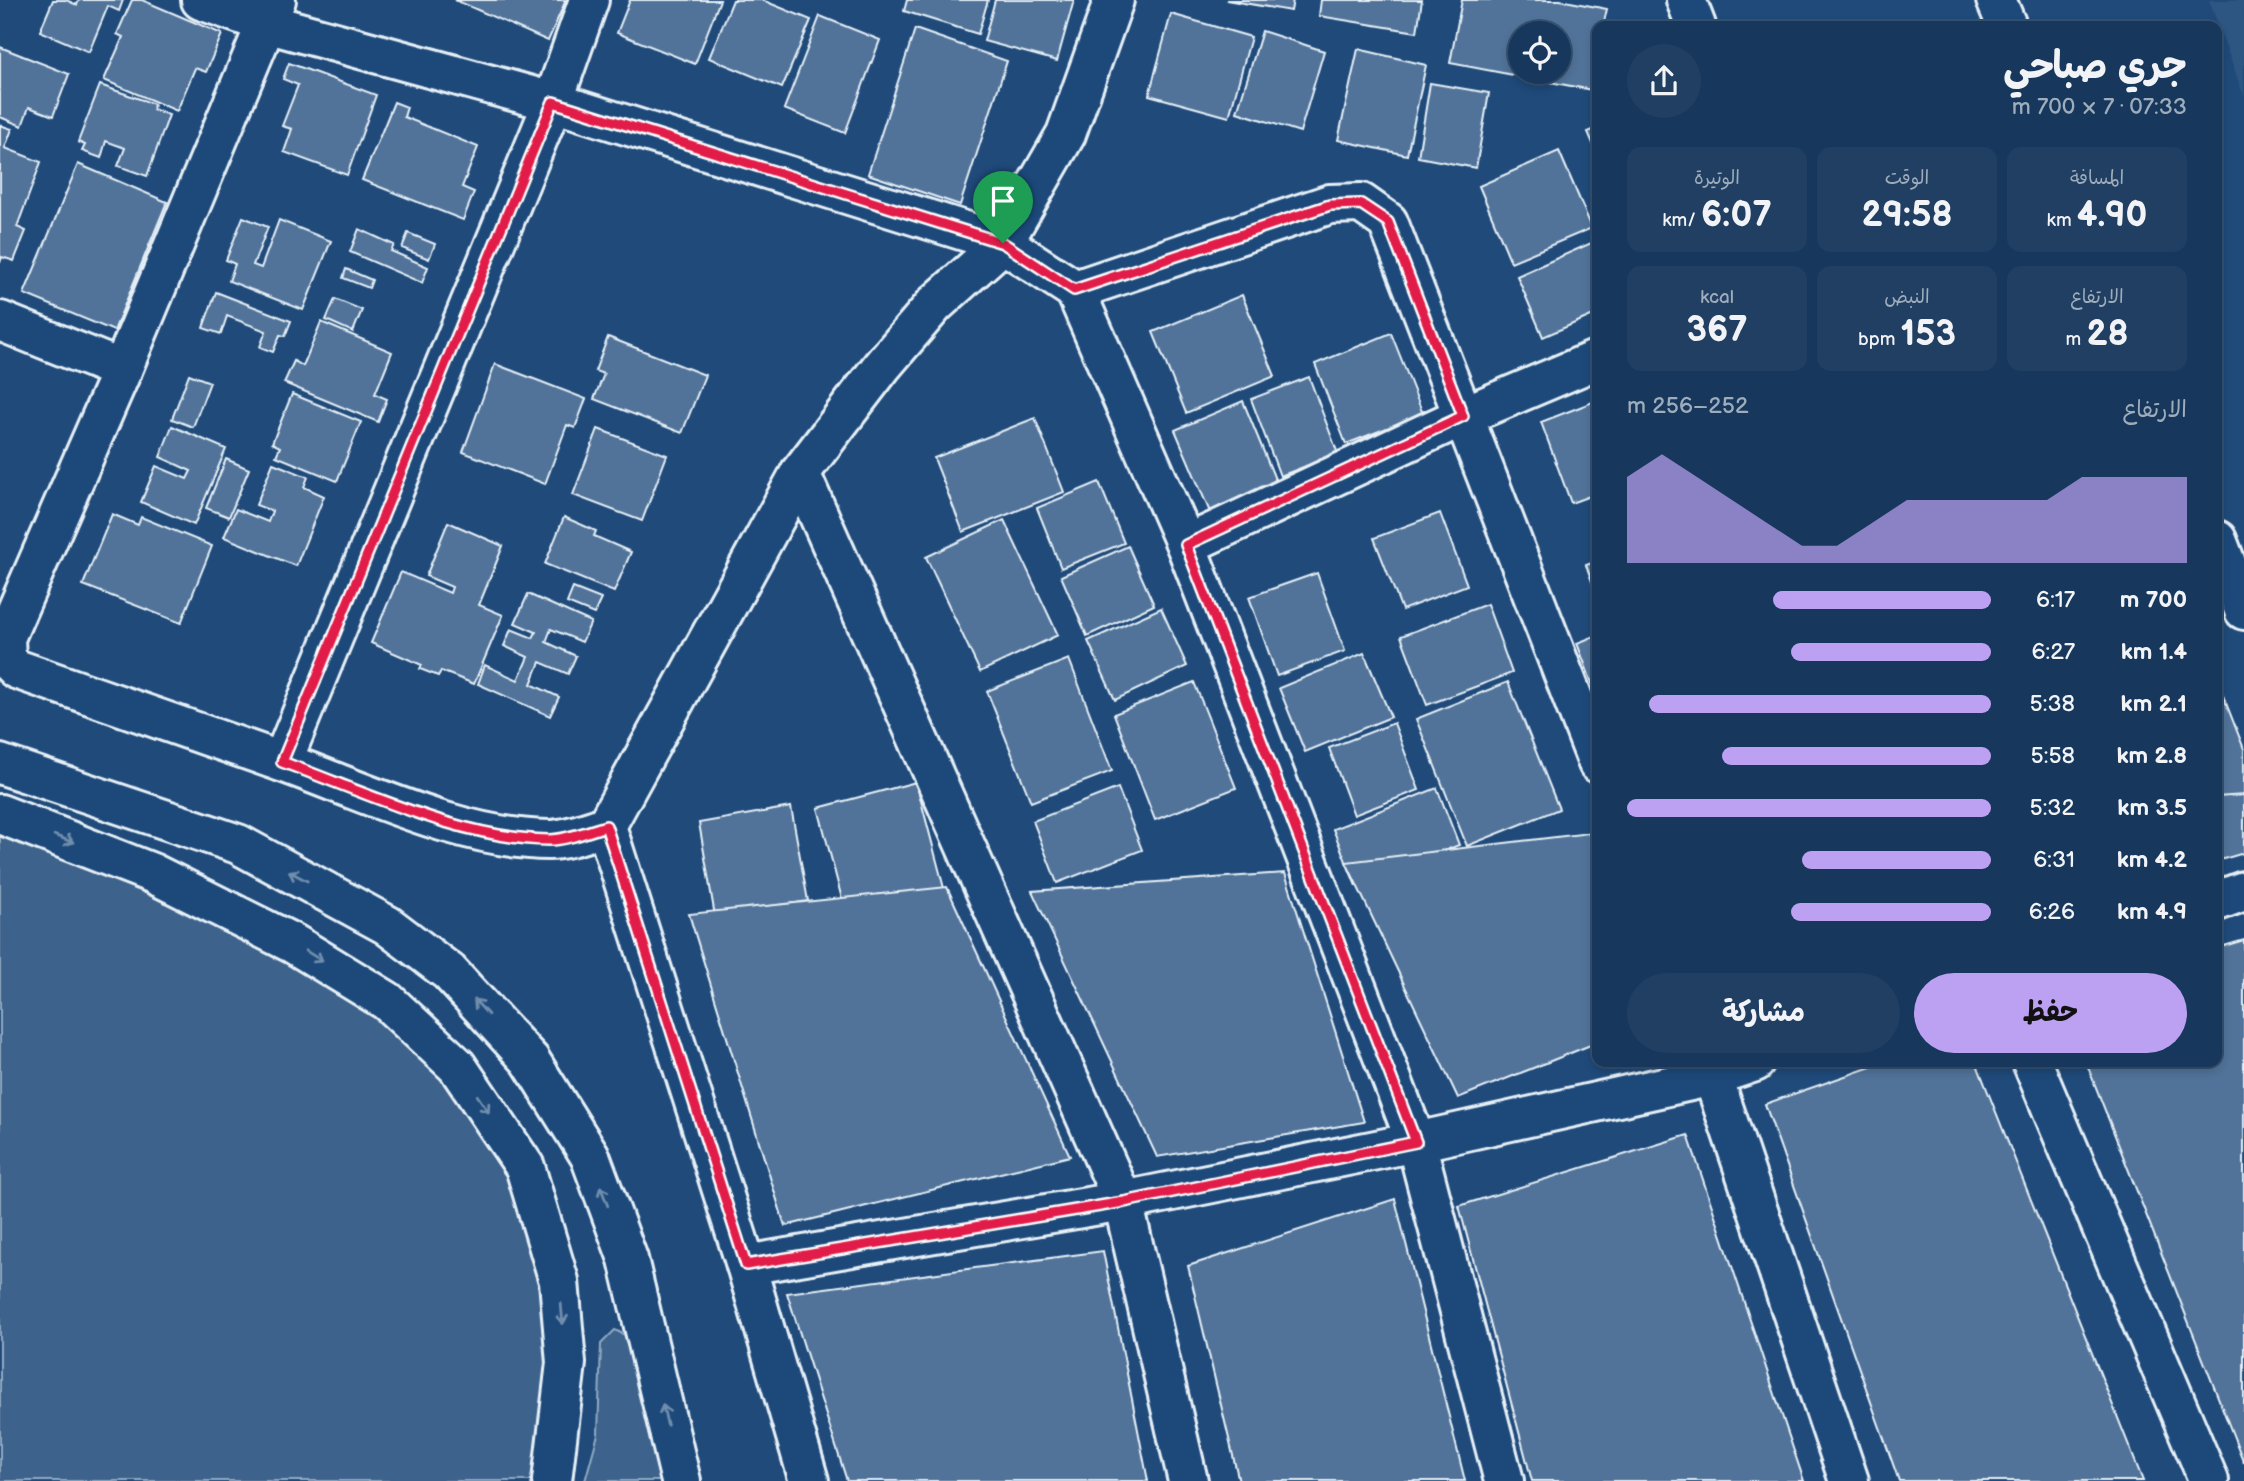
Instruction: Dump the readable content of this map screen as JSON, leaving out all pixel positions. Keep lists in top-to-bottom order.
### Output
{
  "page": {
    "heading": ["جري صباحي", "07:33 · 7 × 700 m"],
    "stats": [
      ["المسافة", "4.90 km"],
      ["الوقت", "29:58"],
      ["الوتيرة", "6:07 /km"],
      ["الارتفاع", "28 m"],
      ["النبض", "153 bpm"],
      ["kcal", "367"]
    ],
    "chart": ["الارتفاع", "252–256 m"],
    "list": [
      {
        "name": "700 m",
        "note": "6:17"
      },
      {
        "name": "1.4 km",
        "note": "6:27"
      },
      {
        "name": "2.1 km",
        "note": "5:38"
      },
      {
        "name": "2.8 km",
        "note": "5:58"
      },
      {
        "name": "3.5 km",
        "note": "5:32"
      },
      {
        "name": "4.2 km",
        "note": "6:31"
      },
      {
        "name": "4.9 km",
        "note": "6:26"
      }
    ],
    "buttons": ["حفظ", "مشاركة"]
  }
}
